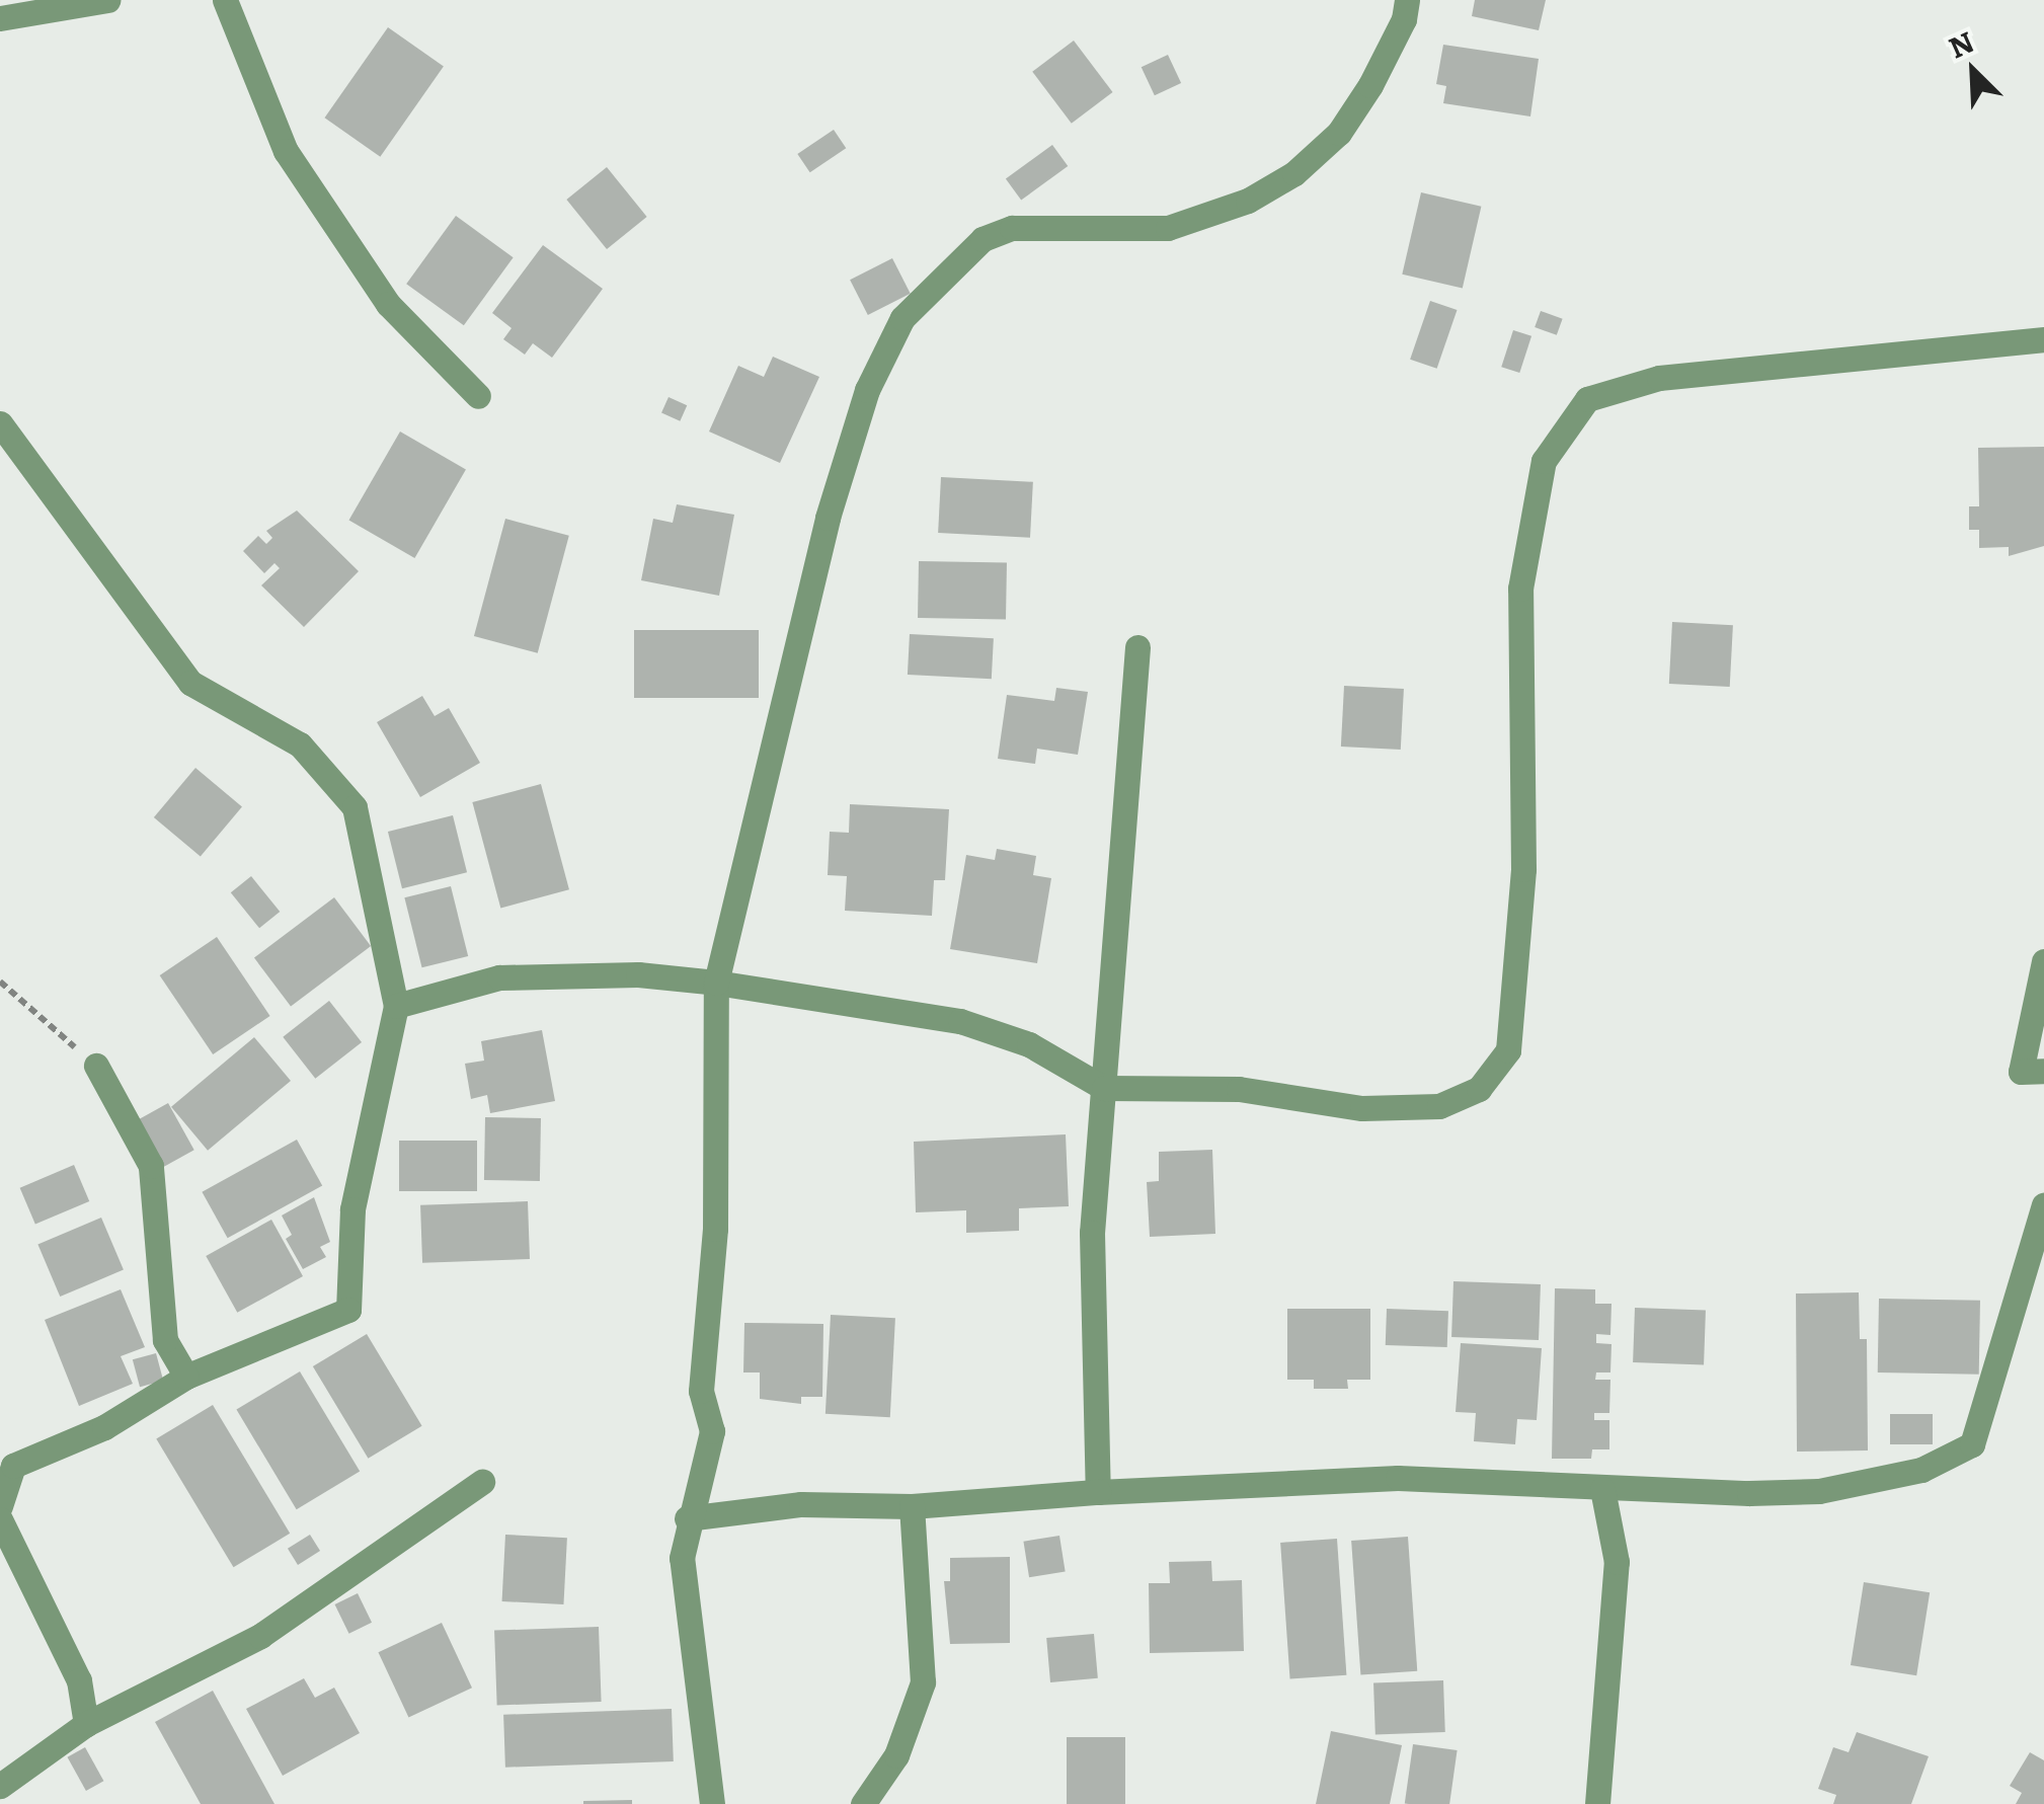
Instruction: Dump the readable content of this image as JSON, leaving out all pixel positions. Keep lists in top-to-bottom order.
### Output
{
  "north": "top left"
}
